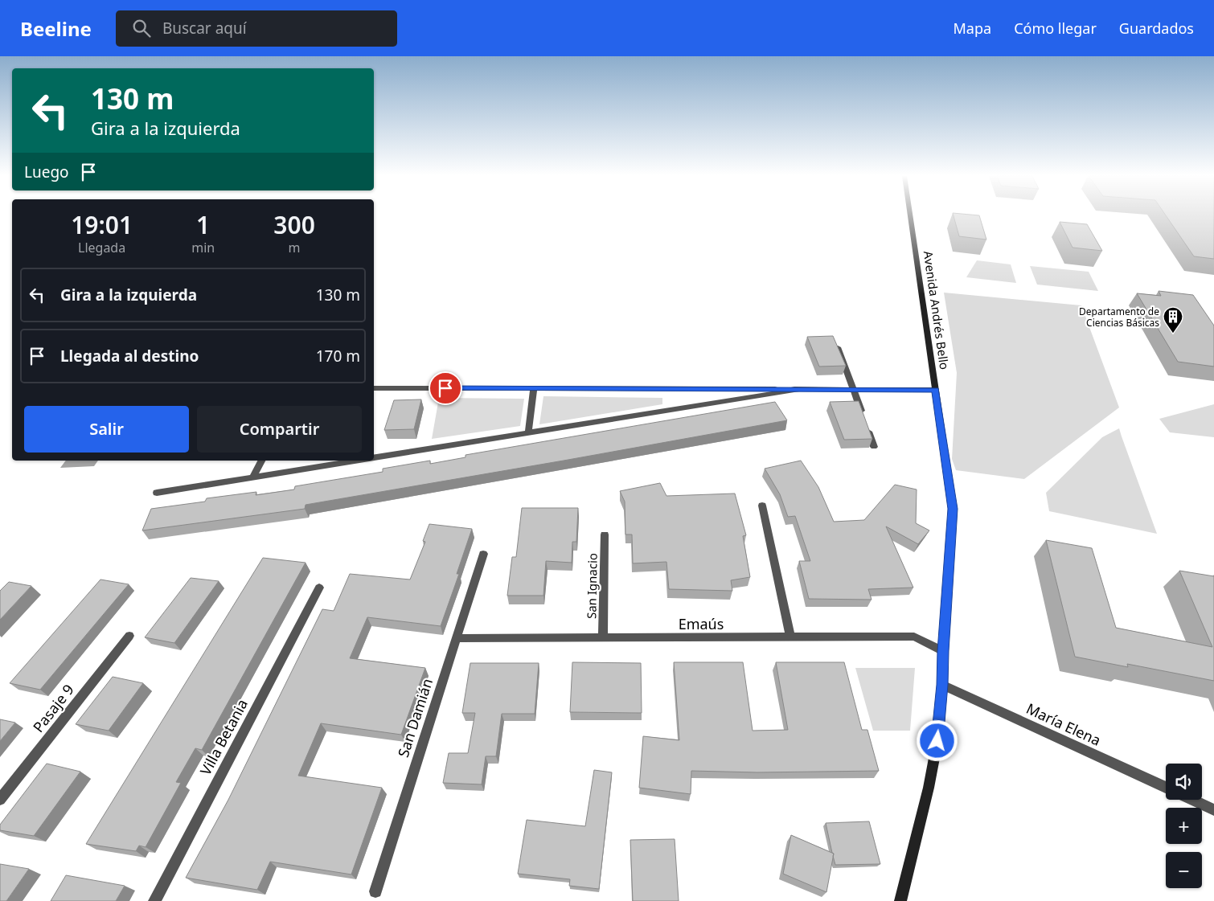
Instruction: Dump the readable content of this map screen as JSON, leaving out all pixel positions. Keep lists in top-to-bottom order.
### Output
{
  "streets": {
    "main road": ["Avenida Andrés Bello"],
    "street": [
      "San Ignacio",
      "Emaús",
      "Pasaje 9",
      "San Damián",
      "María Elena",
      "Villa Betania"
    ]
  },
  "crossings": [
    ["Avenida Andrés Bello", "Emaús"],
    ["Avenida Andrés Bello", "María Elena"],
    ["San Ignacio", "Emaús"],
    ["Emaús", "San Damián"]
  ],
  "places": {
    "building": ["Departamento de Ciencias Básicas"]
  },
  "page": {
    "header": "Beeline",
    "search": "Buscar aquí",
    "nav": ["Mapa", "Cómo llegar", "Guardados"],
    "turn": ["130 m", "Gira a la izquierda"],
    "then": "Luego",
    "eta": [
      "19:01",
      "Llegada",
      "1",
      "min",
      "300",
      "m"
    ],
    "list": [
      {
        "name": "Gira a la izquierda",
        "value": "130 m"
      },
      {
        "name": "Llegada al destino",
        "value": "170 m"
      }
    ],
    "buttons": ["Salir", "Compartir"],
    "map_buttons": ["+", "−"]
  }
}
